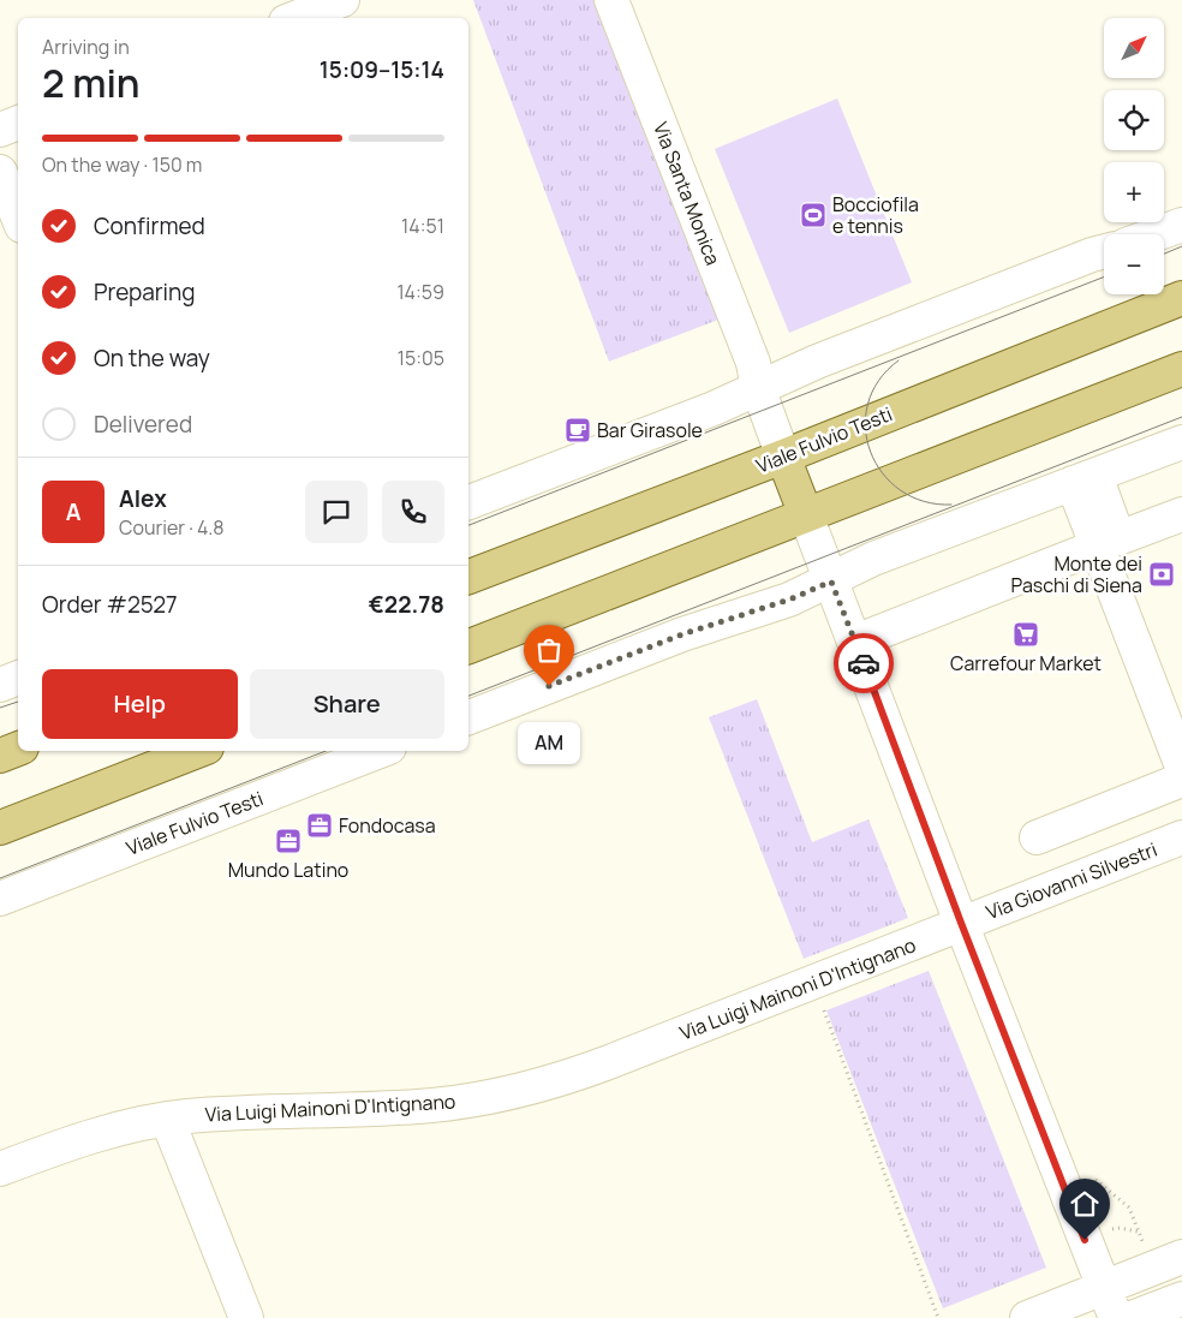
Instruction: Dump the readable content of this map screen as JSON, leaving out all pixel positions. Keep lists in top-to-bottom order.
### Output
{
  "streets": {
    "main road": ["Viale Fulvio Testi"],
    "street": ["Via Santa Monica", "Via Giovanni Silvestri", "Via Luigi Mainoni D'Intignano"]
  },
  "crossings": [
    ["Via Santa Monica", "Viale Fulvio Testi"],
    ["Via Giovanni Silvestri", "Via Luigi Mainoni D'Intignano"]
  ],
  "places": {
    "sports": ["Bocciofila e tennis"],
    "cafe": ["Bar Girasole"],
    "bank": ["Monte dei Paschi di Siena"],
    "supermarket": ["Carrefour Market"],
    "other": ["AM"],
    "office": ["Fondocasa", "Mundo Latino"]
  },
  "north": "top right",
  "page": {
    "map_buttons": ["+", "−"],
    "heading": ["2 min", "Arriving in", "15:09–15:14"],
    "panel": [
      "Alex",
      "Courier · 4.8",
      "Order #2527",
      "€22.78"
    ],
    "bar": "On the way · 150 m",
    "list": [
      ["Confirmed", "14:51"],
      ["Preparing", "14:59"],
      ["On the way", "15:05"],
      "Delivered"
    ],
    "round": "A",
    "buttons": ["Help", "Share"],
    "bubble": "AM"
  }
}
